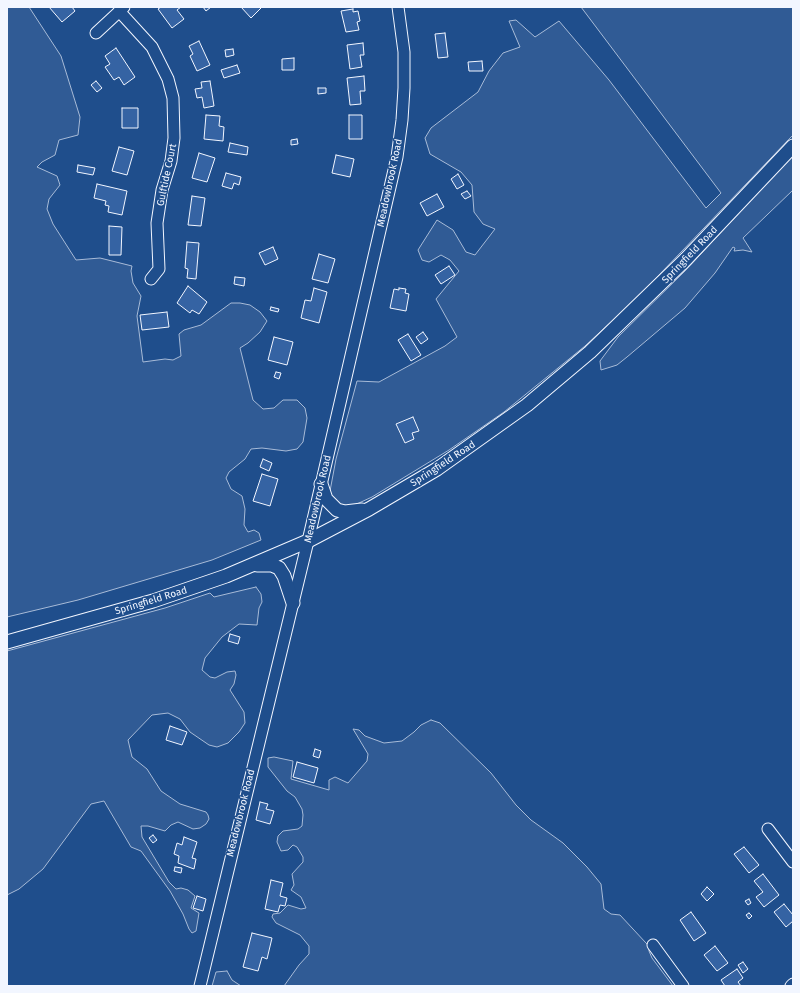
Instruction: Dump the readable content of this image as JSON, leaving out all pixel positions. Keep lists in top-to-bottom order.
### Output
{
  "streets": {
    "main road": ["Springfield Road"],
    "street": ["Gulftide Court", "Meadowbrook Road"]
  },
  "crossings": [
    ["Meadowbrook Road", "Springfield Road"]
  ]
}
